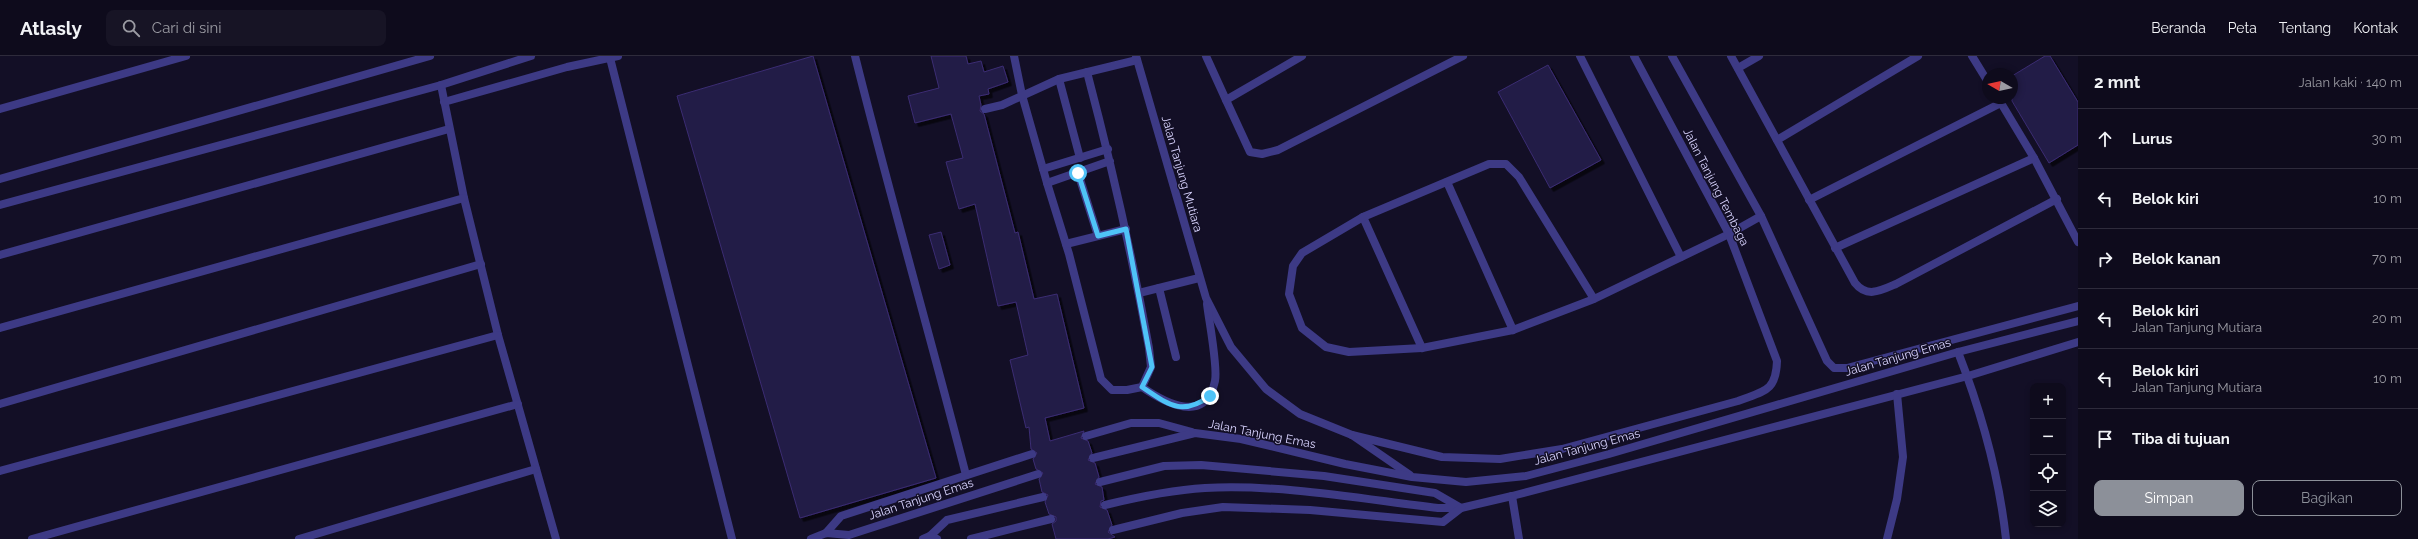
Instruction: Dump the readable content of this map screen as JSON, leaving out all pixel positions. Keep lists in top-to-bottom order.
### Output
{
  "streets": {
    "lane": ["Jalan Tanjung Mutiara", "Jalan Tanjung Tembaga", "Jalan Tanjung Emas"]
  },
  "crossings": [
    ["Jalan Tanjung Mutiara", "Jalan Tanjung Tembaga"],
    ["Jalan Tanjung Mutiara", "Jalan Tanjung Emas"]
  ],
  "north": "left",
  "page": {
    "header": "Atlasly",
    "search": "Cari di sini",
    "nav": [
      "Beranda",
      "Peta",
      "Tentang",
      "Kontak"
    ],
    "heading": ["2 mnt", "Jalan kaki · 140 m"],
    "list": [
      ["Lurus", "30 m"],
      ["Belok kiri", "10 m"],
      ["Belok kanan", "70 m"],
      ["Belok kiri", "Jalan Tanjung Mutiara", "20 m"],
      ["Belok kiri", "Jalan Tanjung Mutiara", "10 m"],
      "Tiba di tujuan"
    ],
    "map_buttons": ["+", "−"],
    "buttons": ["Simpan", "Bagikan"]
  }
}
